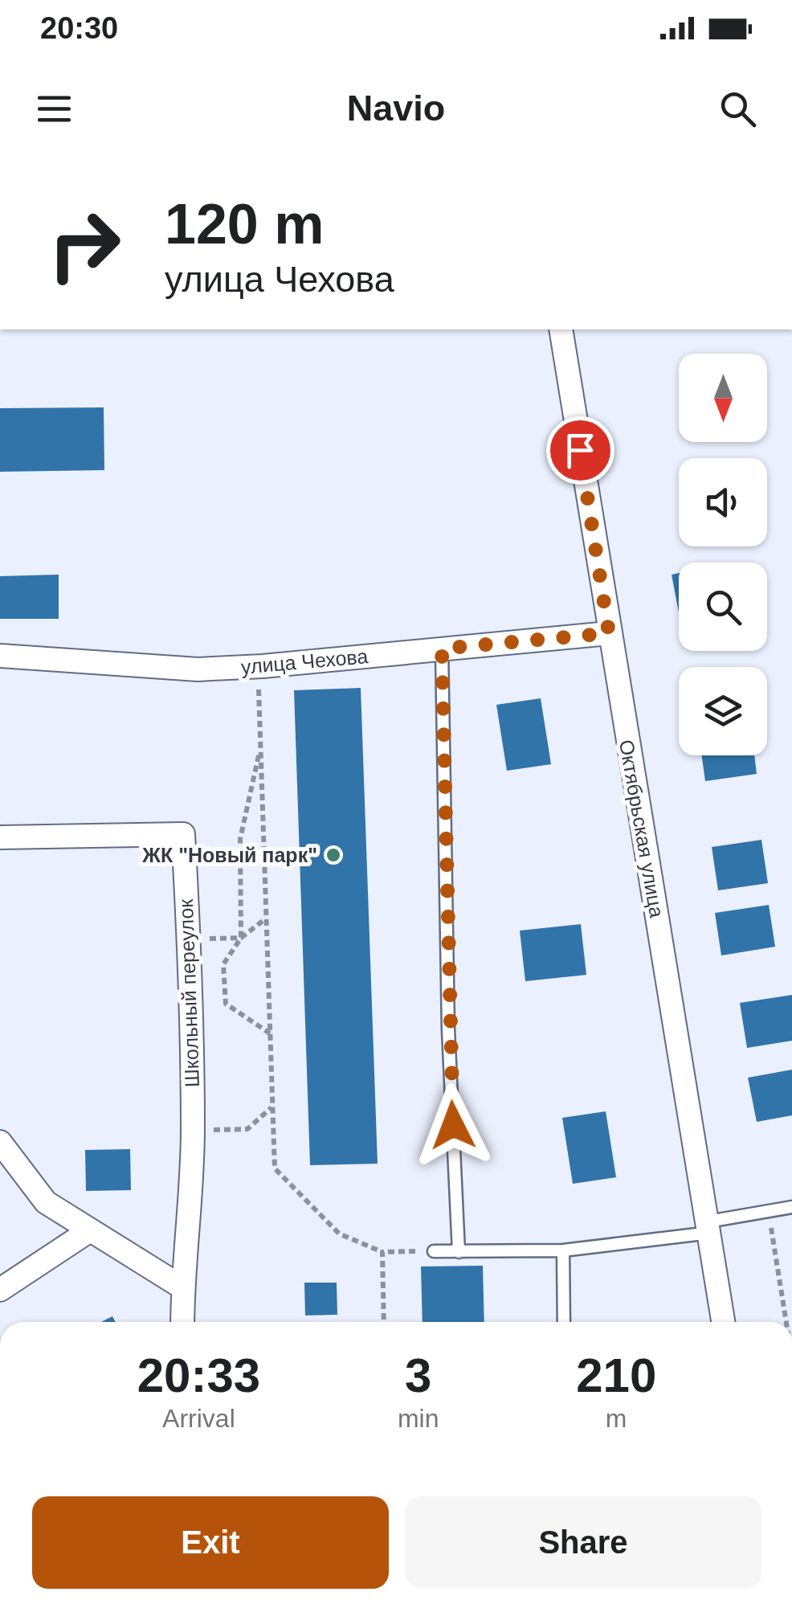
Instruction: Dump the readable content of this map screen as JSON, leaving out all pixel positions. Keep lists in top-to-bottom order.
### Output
{
  "streets": {
    "street": ["улица Чехова", "Октябрьская улица", "Школьный переулок"]
  },
  "crossings": [
    ["улица Чехова", "Октябрьская улица"]
  ],
  "places": ["ЖК \"Новый парк\""],
  "north": "bottom",
  "page": {
    "status": "20:30",
    "header": "Navio",
    "turn": ["120 m", "улица Чехова"],
    "eta": [
      "20:33",
      "Arrival",
      "3",
      "min",
      "210",
      "m"
    ],
    "buttons": ["Exit", "Share"]
  }
}
